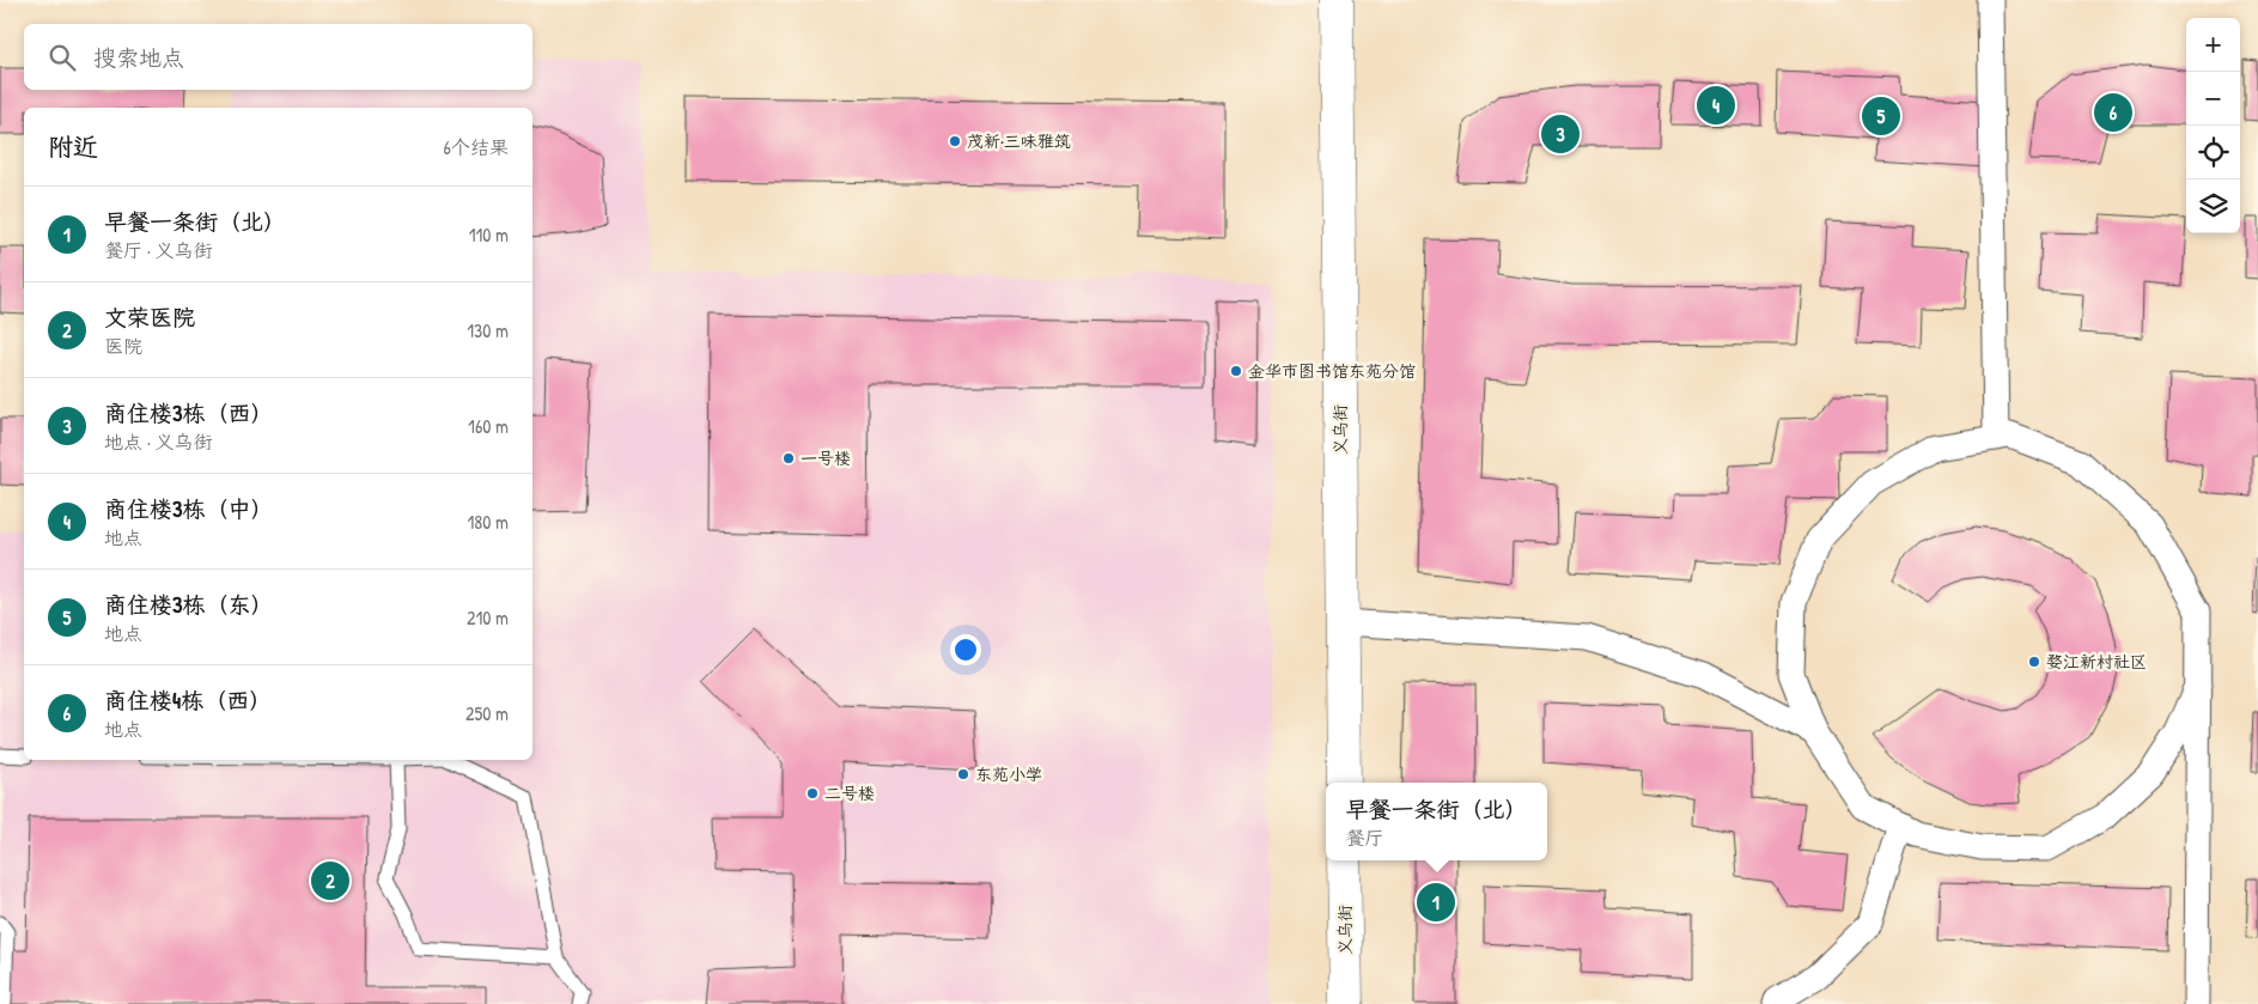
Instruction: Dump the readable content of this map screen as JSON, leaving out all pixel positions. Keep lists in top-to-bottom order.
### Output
{
  "streets": {
    "street": ["义乌街"]
  },
  "places": [
    "茂新·三味雅筑",
    "金华市图书馆东苑分馆",
    "一号楼",
    "婺江新村社区",
    "东苑小学",
    "二号楼"
  ],
  "page": {
    "map_buttons": ["+", "−"],
    "search": "搜索地点",
    "pins": [
      "4",
      "6",
      "5",
      "3",
      "2",
      "1"
    ],
    "heading": ["附近", "6个结果"],
    "list": [
      {
        "mark": "1",
        "name": "早餐一条街（北）",
        "note": "餐厅 · 义乌街",
        "value": "110 m"
      },
      {
        "mark": "2",
        "name": "文荣医院",
        "note": "医院",
        "value": "130 m"
      },
      {
        "mark": "3",
        "name": "商住楼3栋（西）",
        "note": "地点 · 义乌街",
        "value": "160 m"
      },
      {
        "mark": "4",
        "name": "商住楼3栋（中）",
        "note": "地点",
        "value": "180 m"
      },
      {
        "mark": "5",
        "name": "商住楼3栋（东）",
        "note": "地点",
        "value": "210 m"
      },
      {
        "mark": "6",
        "name": "商住楼4栋（西）",
        "note": "地点",
        "value": "250 m"
      }
    ],
    "popup": ["早餐一条街（北）", "餐厅"]
  }
}
